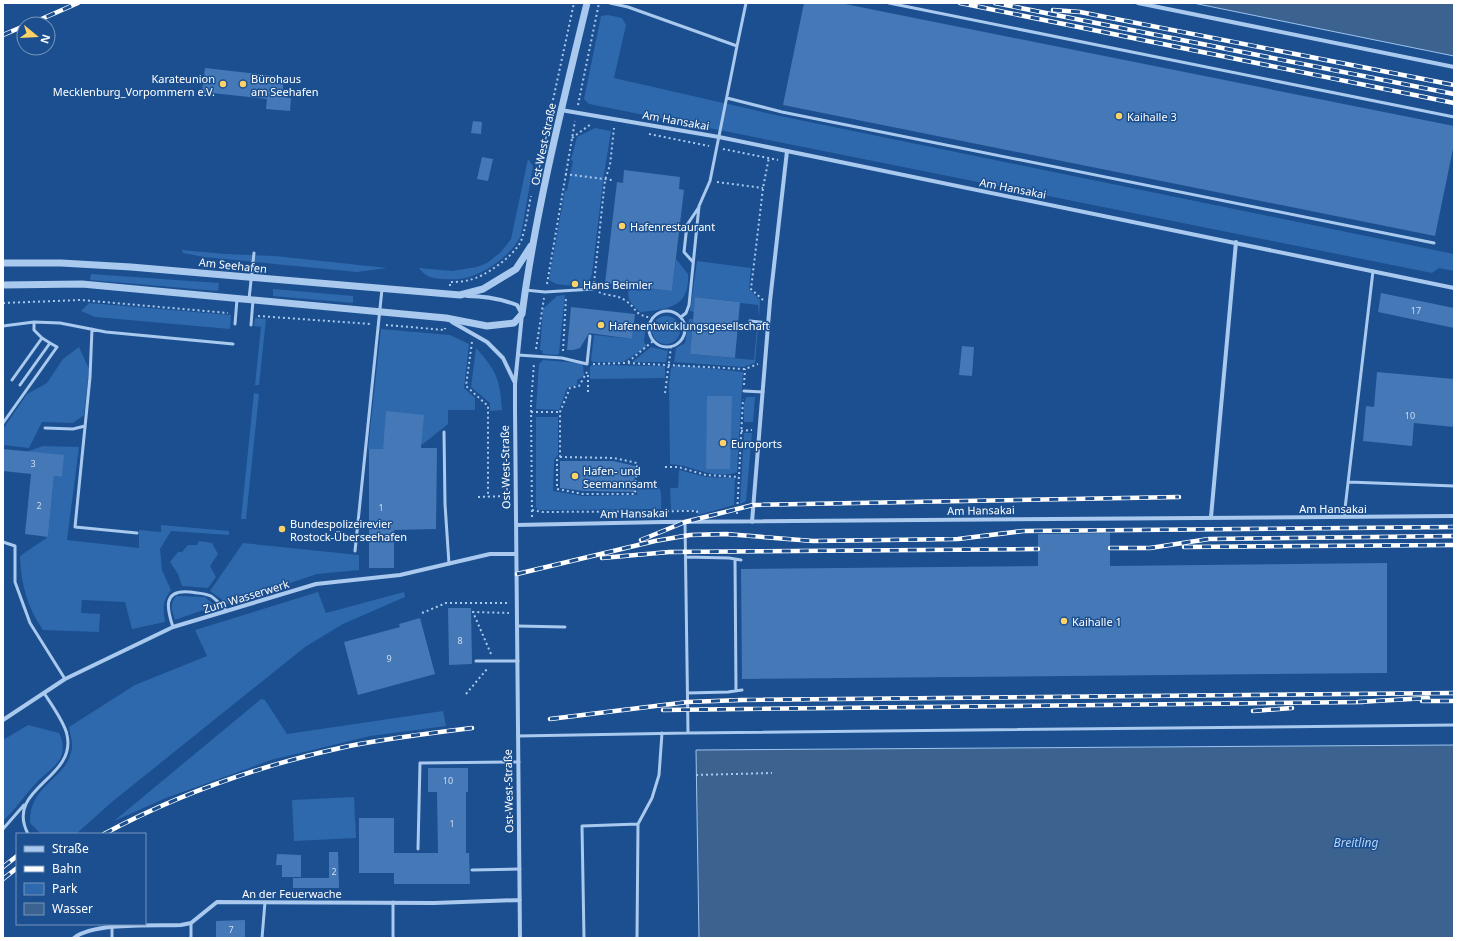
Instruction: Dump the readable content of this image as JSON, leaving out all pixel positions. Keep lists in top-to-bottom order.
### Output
{
  "streets": {
    "street": [
      "Am Hansakai",
      "Ost-West-Straße",
      "Am Seehafen",
      "Zum Wasserwerk",
      "An der Feuerwache"
    ]
  },
  "crossings": [
    ["Am Hansakai", "Ost-West-Straße"],
    ["Ost-West-Straße", "Am Seehafen"],
    ["Ost-West-Straße", "Zum Wasserwerk"],
    ["Ost-West-Straße", "An der Feuerwache"]
  ],
  "water": ["Breitling"],
  "places": [
    "Karateunion Mecklenburg_Vorpommern e.V.",
    "Bürohaus am Seehafen",
    "Kaihalle 3",
    "Hafenrestaurant",
    "Hans Beimler",
    "Hafenentwicklungsgesellschaft",
    "Euroports",
    "Hafen- und Seemannsamt",
    "Bundespolizeirevier Rostock-Überseehafen",
    "Kaihalle 1"
  ],
  "house_numbers": [
    "17",
    "10",
    "3",
    "2",
    "1",
    "8",
    "9",
    "10",
    "1",
    "2",
    "7"
  ],
  "legend": [
    "Straße",
    "Bahn",
    "Park",
    "Wasser"
  ],
  "north": "right"
}
